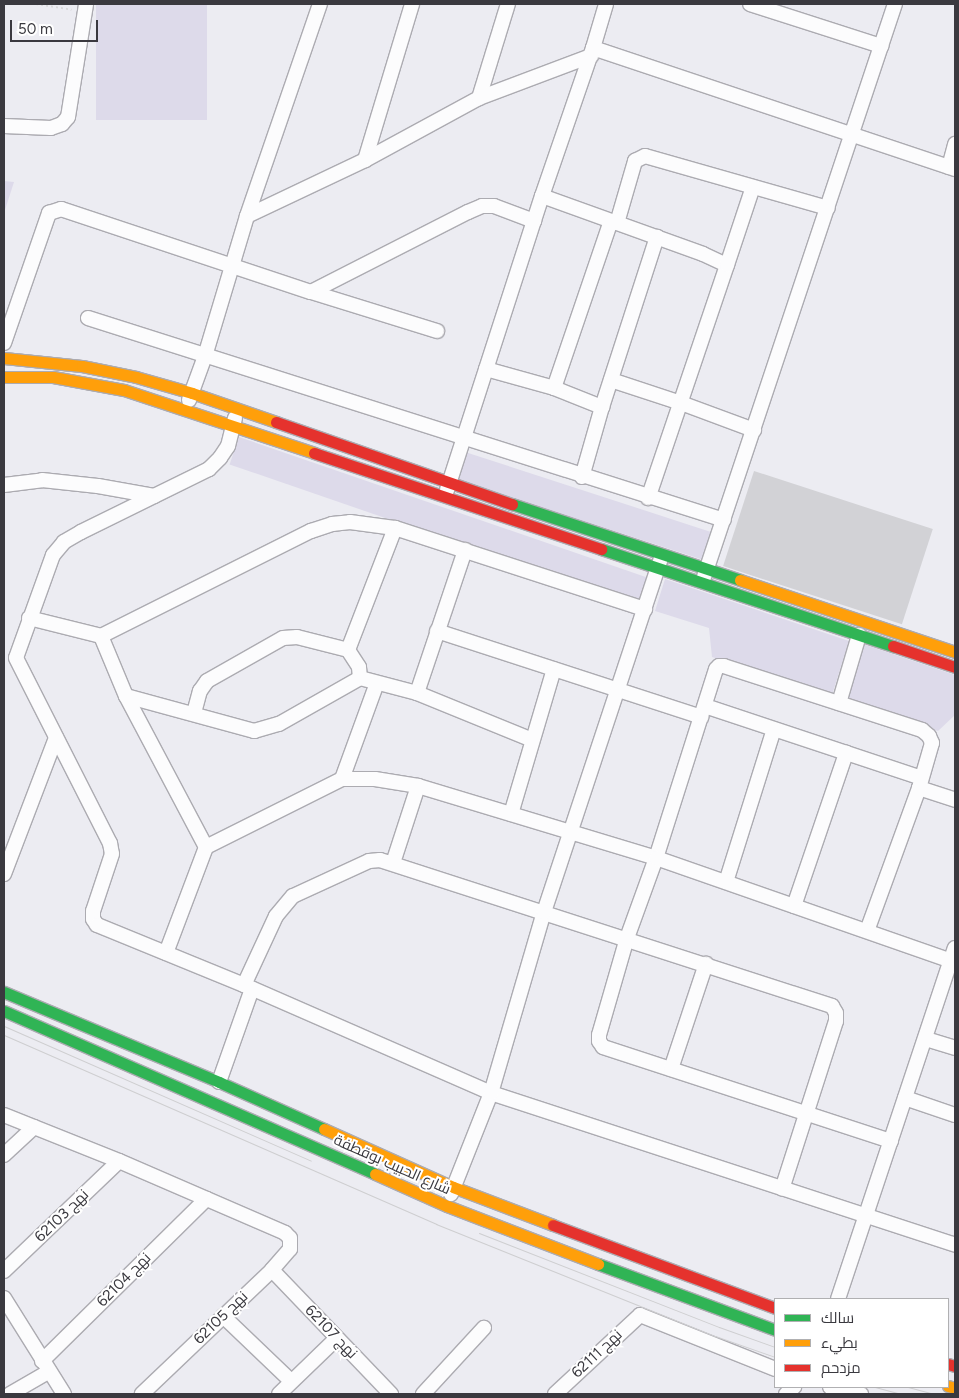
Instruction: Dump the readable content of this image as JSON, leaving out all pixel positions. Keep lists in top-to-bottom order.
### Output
{
  "streets": {
    "street": [
      "شارع الحبيب بوقطفة",
      "نهج 62103",
      "نهج 62104",
      "نهج 62105",
      "نهج 62107",
      "نهج 62111"
    ]
  },
  "crossings": [
    ["نهج 62104", "نهج 62105"],
    ["نهج 62105", "نهج 62107"]
  ],
  "legend": ["سالك", "بطيء", "مزدحم"],
  "scale_bar": "50 m"
}
